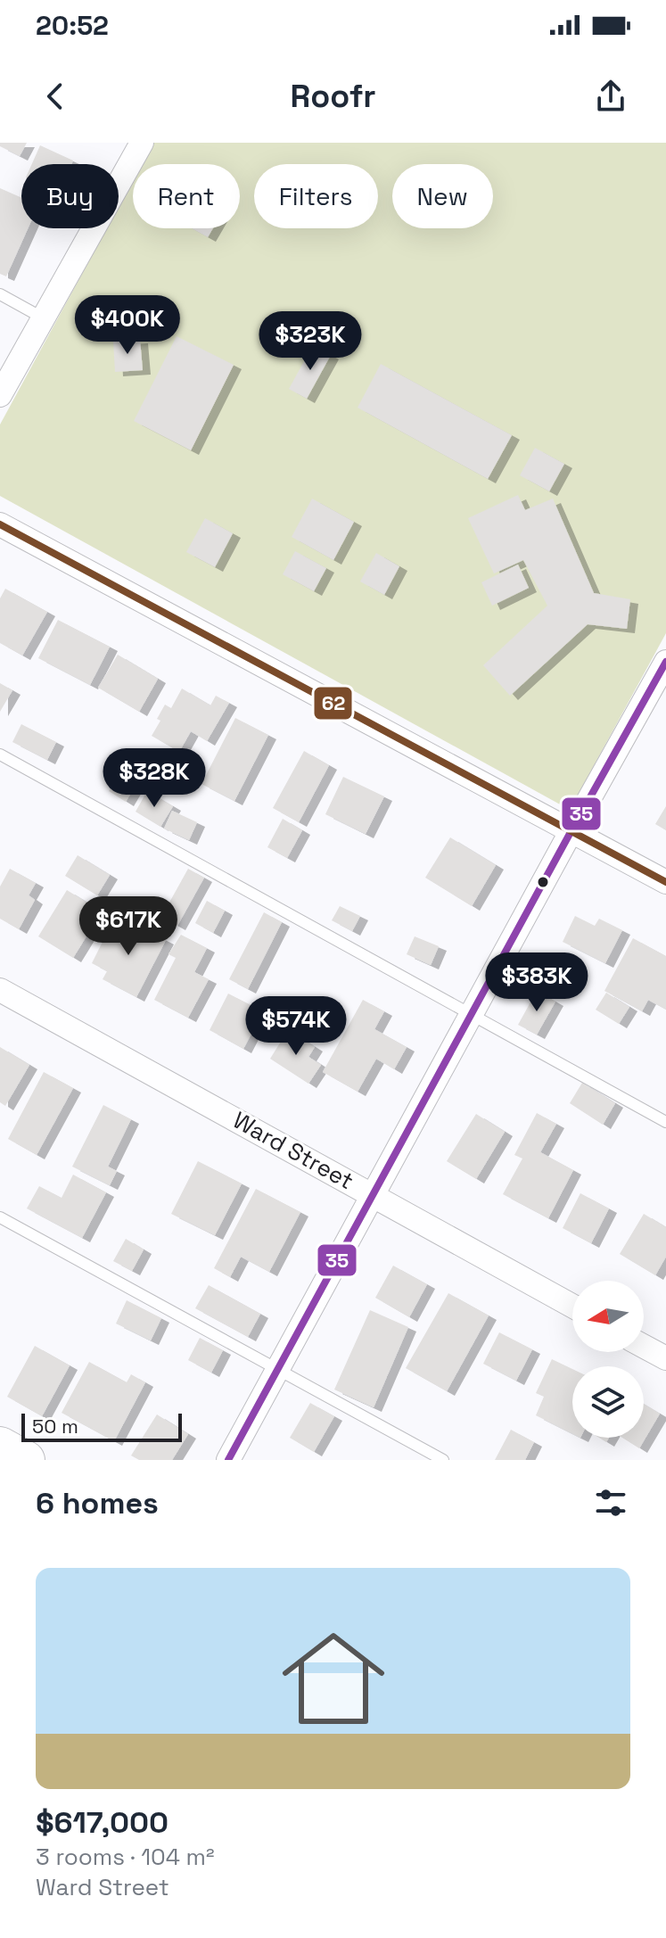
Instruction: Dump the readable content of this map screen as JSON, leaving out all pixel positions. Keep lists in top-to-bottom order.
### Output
{
  "streets": {
    "street": ["Ward Street"]
  },
  "lines": ["transit line 62", "transit line 35"],
  "scale_bar": "50 m",
  "north": "left",
  "page": {
    "status": "20:52",
    "header": "Roofr",
    "chip": [
      "Buy",
      "Rent",
      "Filters",
      "New"
    ],
    "price": [
      "$400K",
      "$323K",
      "$328K",
      "$617K",
      "$383K",
      "$574K"
    ],
    "scale": "50 m",
    "heading": "6 homes",
    "list": [
      {
        "name": "$617,000",
        "note": "3 rooms · 104 m² · Ward Street"
      }
    ]
  }
}
